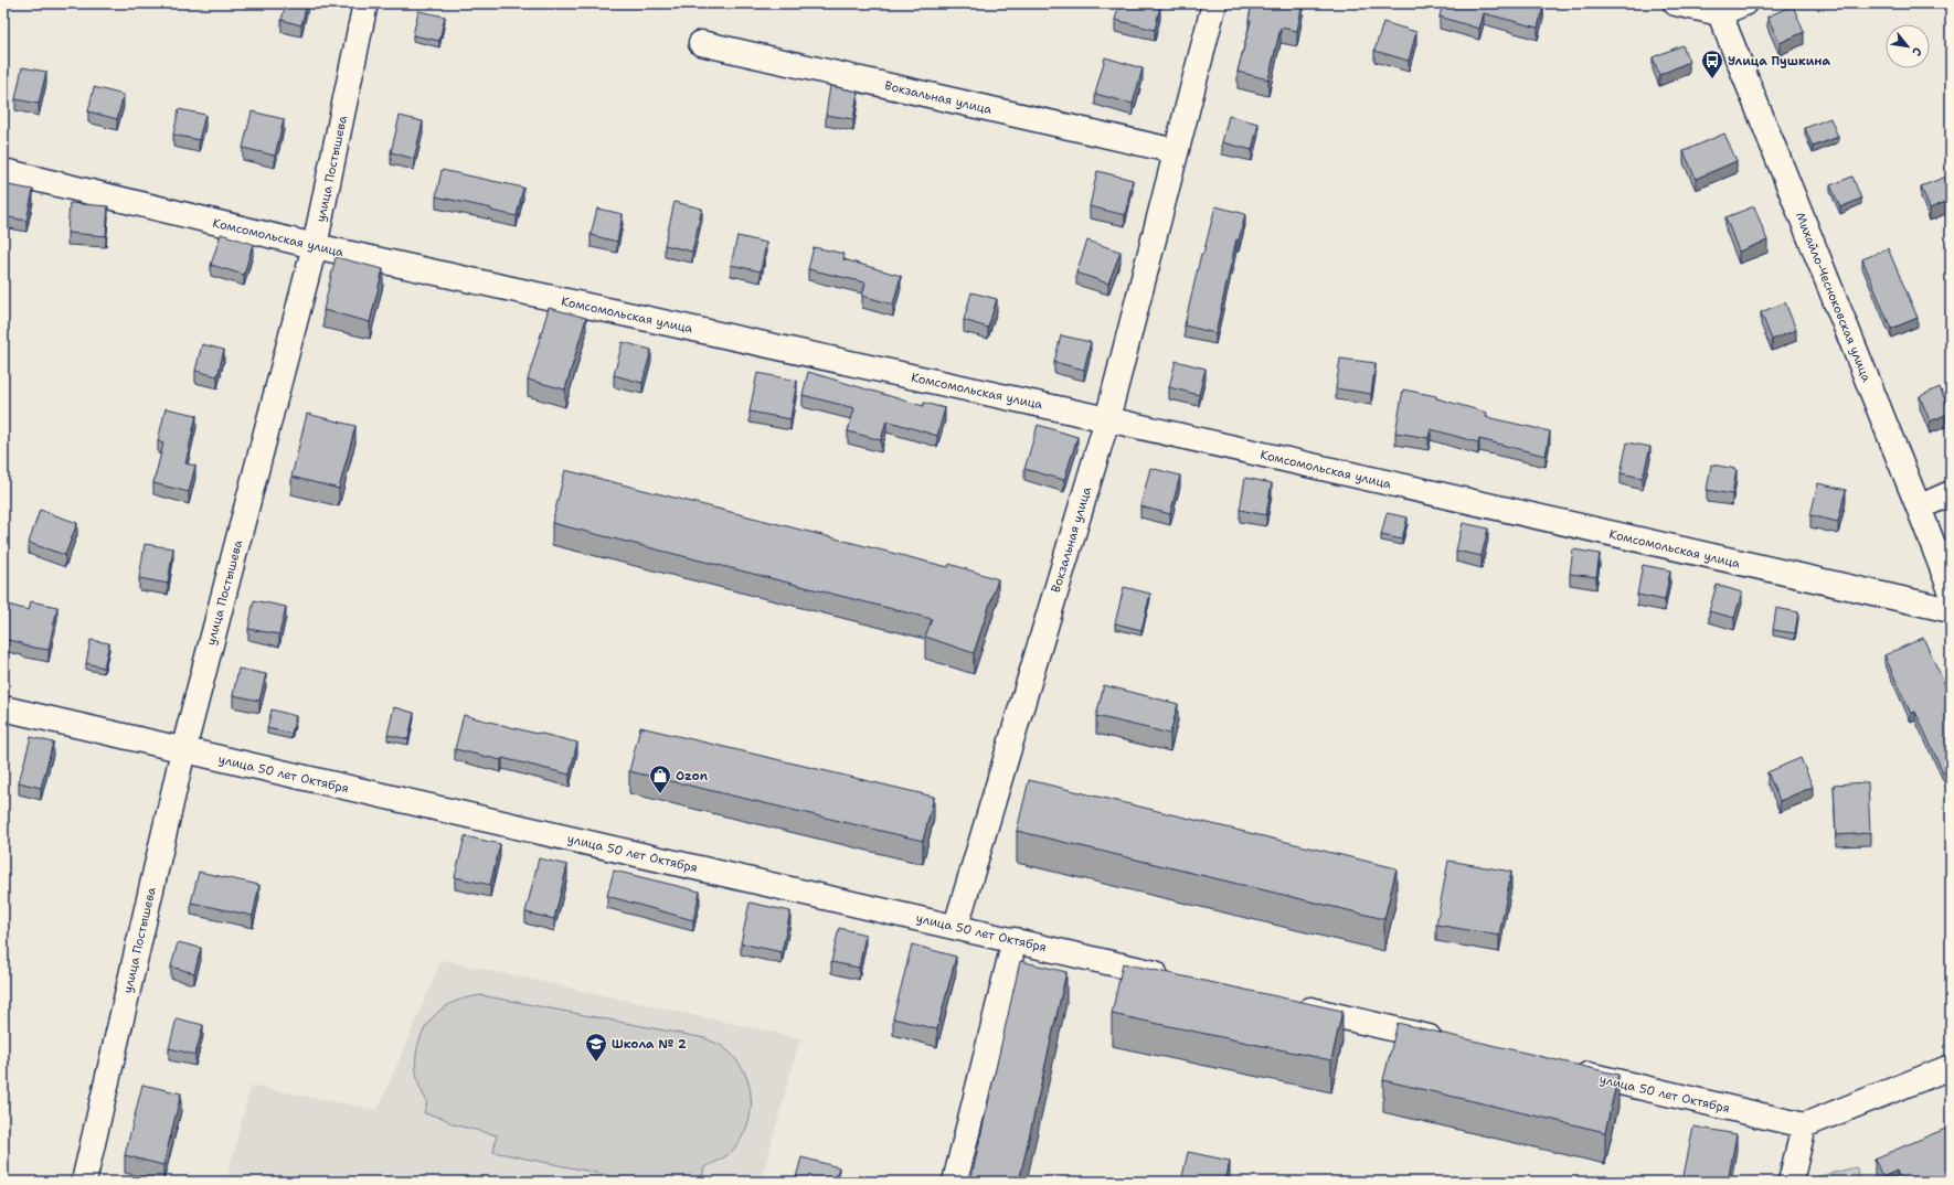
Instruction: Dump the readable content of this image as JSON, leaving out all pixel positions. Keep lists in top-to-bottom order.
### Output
{
  "streets": {
    "street": [
      "Вокзальная улица",
      "улица Постышева",
      "Комсомольская улица",
      "Михайло-Чесноковская улица",
      "улица 50 лет Октября"
    ]
  },
  "crossings": [
    ["Вокзальная улица", "Комсомольская улица"],
    ["Вокзальная улица", "улица 50 лет Октября"],
    ["улица Постышева", "Комсомольская улица"],
    ["улица Постышева", "улица 50 лет Октября"]
  ],
  "places": {
    "bus stop": ["Улица Пушкина"],
    "shop": ["Ozon"],
    "school or university": ["Школа № 2"]
  },
  "north": "bottom right"
}
